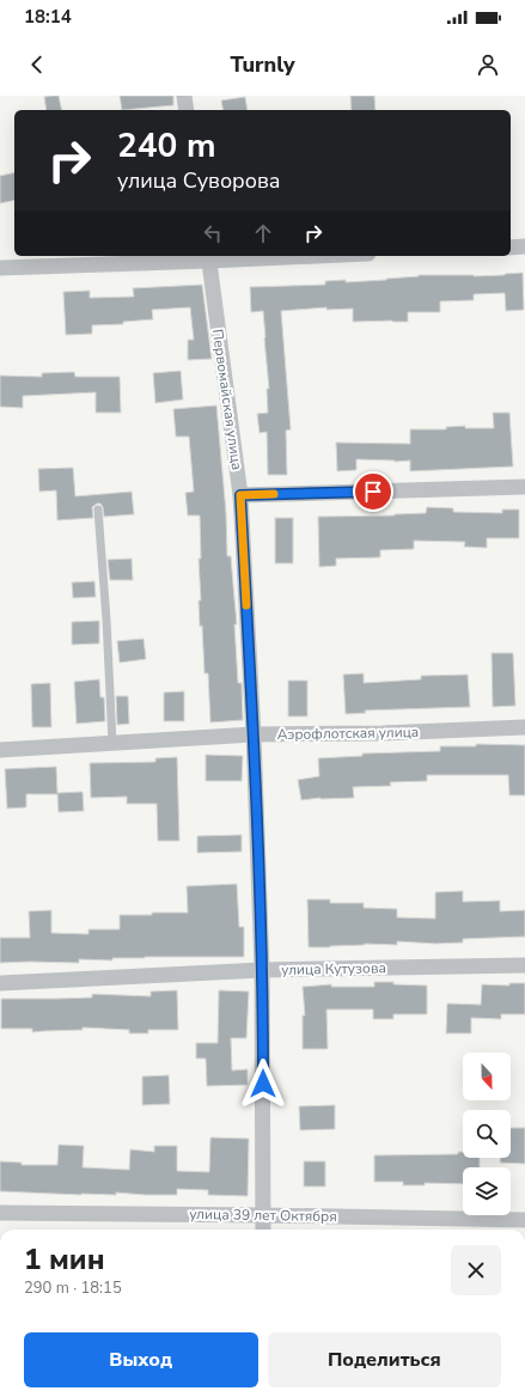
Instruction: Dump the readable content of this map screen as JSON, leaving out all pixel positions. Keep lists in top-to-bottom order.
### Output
{
  "streets": {
    "street": [
      "Первомайская улица",
      "Аэрофлотская улица",
      "улица Кутузова",
      "улица 39 лет Октября"
    ]
  },
  "crossings": [
    ["Первомайская улица", "Аэрофлотская улица"],
    ["Первомайская улица", "улица Кутузова"],
    ["Первомайская улица", "улица 39 лет Октября"]
  ],
  "north": "bottom",
  "page": {
    "status": "18:14",
    "header": "Turnly",
    "turn": ["240 m", "улица Суворова"],
    "heading": ["1 мин", "290 m · 18:15"],
    "buttons": ["Выход", "Поделиться"]
  }
}
